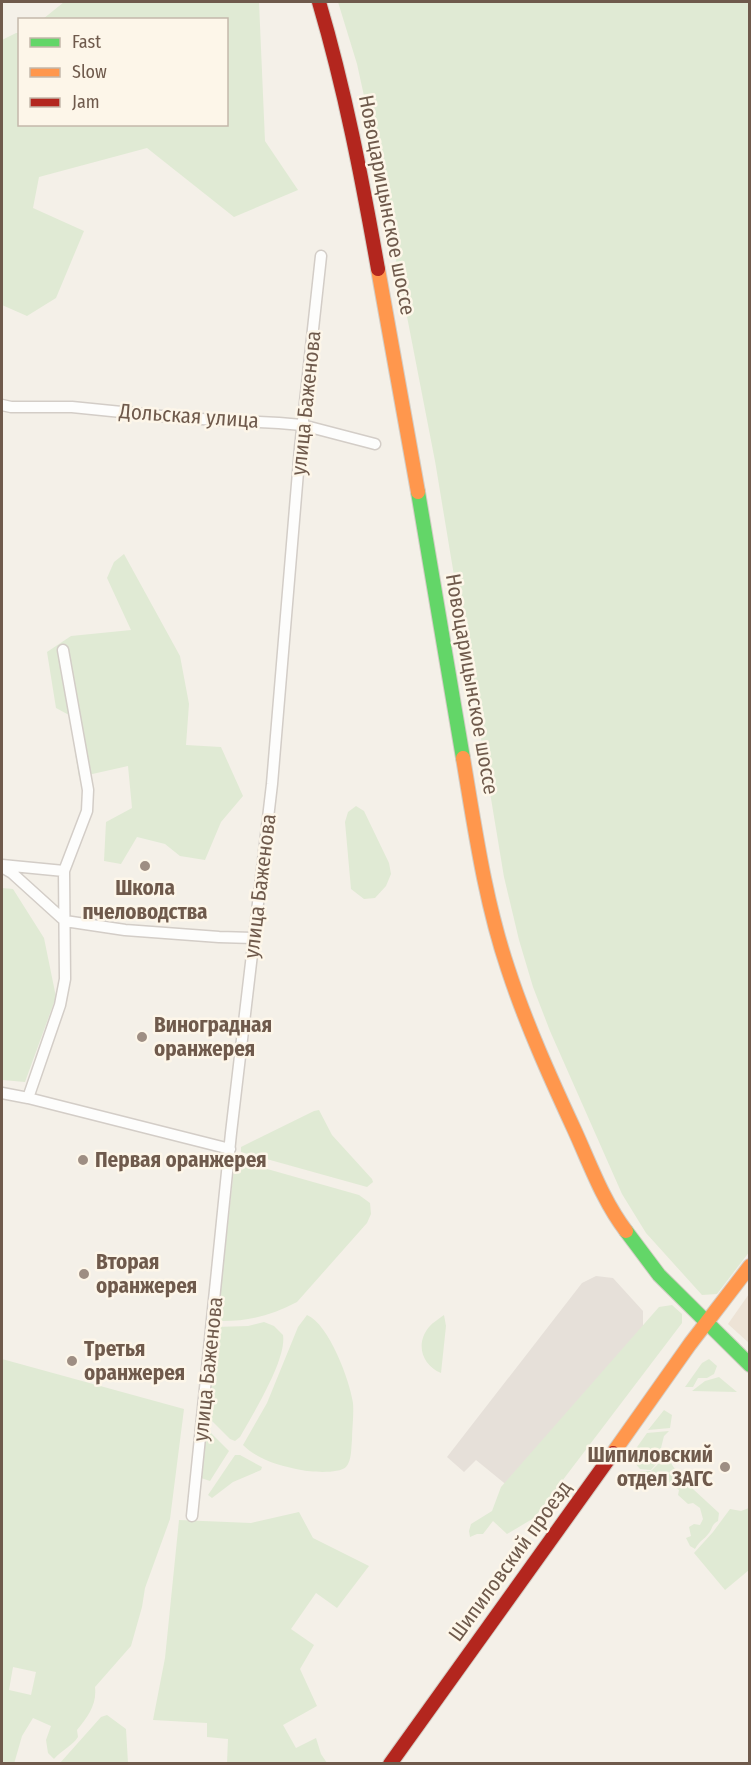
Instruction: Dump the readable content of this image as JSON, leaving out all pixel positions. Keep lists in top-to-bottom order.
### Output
{
  "streets": {
    "main road": ["Новоцарицынское шоссе", "Шипиловский проезд"],
    "street": ["улица Баженова", "Дольская улица"]
  },
  "crossings": [
    ["Новоцарицынское шоссе", "Шипиловский проезд"],
    ["улица Баженова", "Дольская улица"]
  ],
  "places": [
    "Школа пчеловодства",
    "Виноградная оранжерея",
    "Первая оранжерея",
    "Вторая оранжерея",
    "Третья оранжерея",
    "Шипиловский отдел ЗАГС"
  ],
  "legend": ["Fast", "Slow", "Jam"]
}
